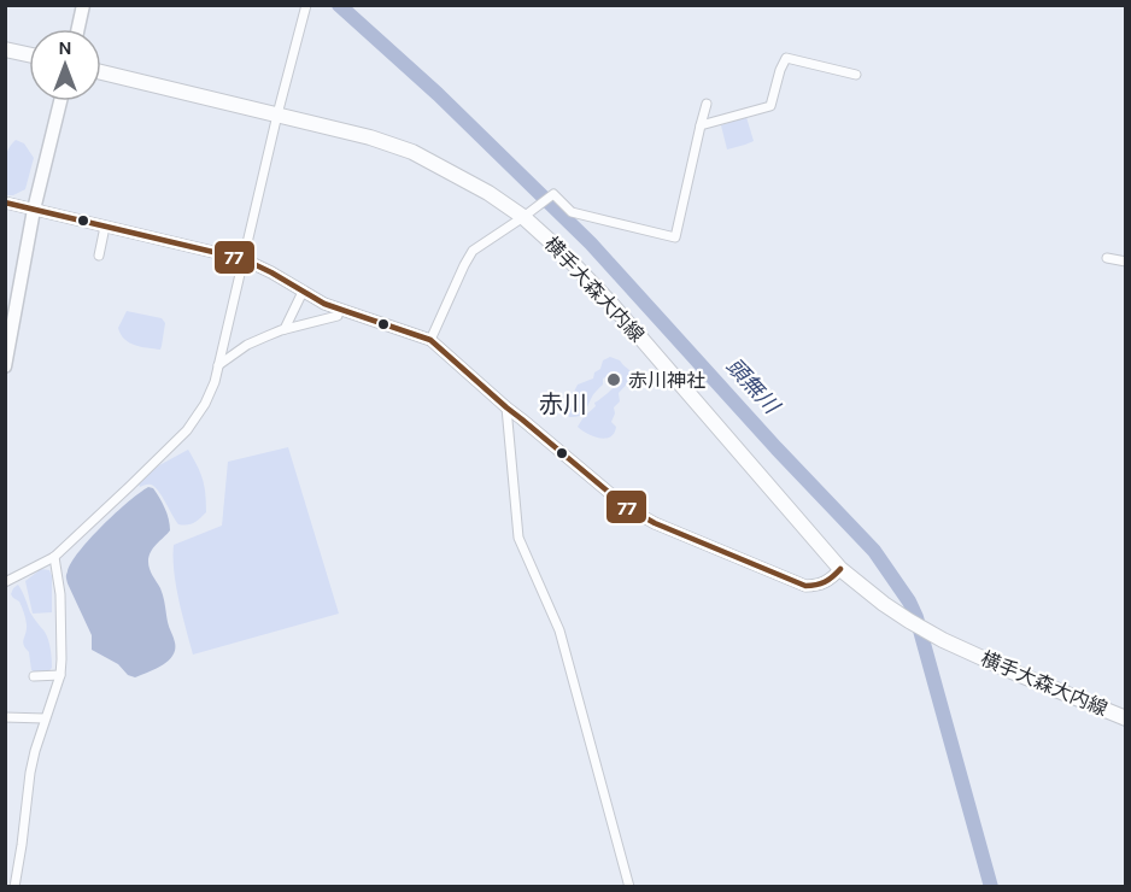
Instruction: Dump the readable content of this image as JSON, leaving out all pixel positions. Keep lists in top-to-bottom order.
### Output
{
  "streets": {
    "main road": ["横手大森大内線"]
  },
  "districts": ["赤川"],
  "water": ["頭無川"],
  "places": ["赤川神社"],
  "lines": ["transit line 77"],
  "north": "top"
}
